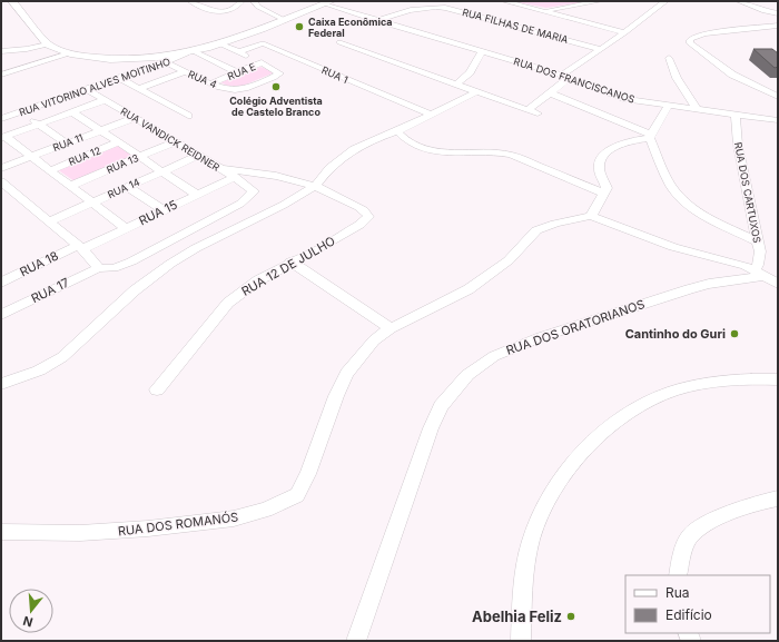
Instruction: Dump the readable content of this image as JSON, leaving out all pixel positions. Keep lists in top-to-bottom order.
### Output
{
  "streets": {
    "street": [
      "RUA FILHAS DE MARIA",
      "RUA E",
      "RUA 1",
      "RUA 4",
      "RUA DOS FRANCISCANOS",
      "RUA VITORINO ALVES MOITINHO",
      "RUA VANDICK REIDNER",
      "RUA 11",
      "RUA 12",
      "RUA 13",
      "RUA 14",
      "RUA DOS CARTUXOS",
      "RUA 15",
      "RUA 18",
      "RUA 12 DE JULHO",
      "RUA 17",
      "RUA DOS ORATORIANOS",
      "RUA DOS ROMANÓS"
    ]
  },
  "crossings": [
    ["RUA FILHAS DE MARIA", "RUA DOS FRANCISCANOS"],
    ["RUA E", "RUA 4"],
    ["RUA 4", "RUA VITORINO ALVES MOITINHO"],
    ["RUA DOS FRANCISCANOS", "RUA DOS CARTUXOS"],
    ["RUA VITORINO ALVES MOITINHO", "RUA VANDICK REIDNER"],
    ["RUA VANDICK REIDNER", "RUA 11"],
    ["RUA VANDICK REIDNER", "RUA 13"],
    ["RUA VANDICK REIDNER", "RUA 14"],
    ["RUA VANDICK REIDNER", "RUA 15"],
    ["RUA VANDICK REIDNER", "RUA 17"],
    ["RUA DOS CARTUXOS", "RUA DOS ORATORIANOS"],
    ["RUA 15", "RUA 18"]
  ],
  "places": [
    "Caixa Econômica Federal",
    "Colégio Adventista de Castelo Branco",
    "Cantinho do Guri",
    "Abelhia Feliz"
  ],
  "legend": ["Rua", "Edifício"],
  "north": "bottom"
}
